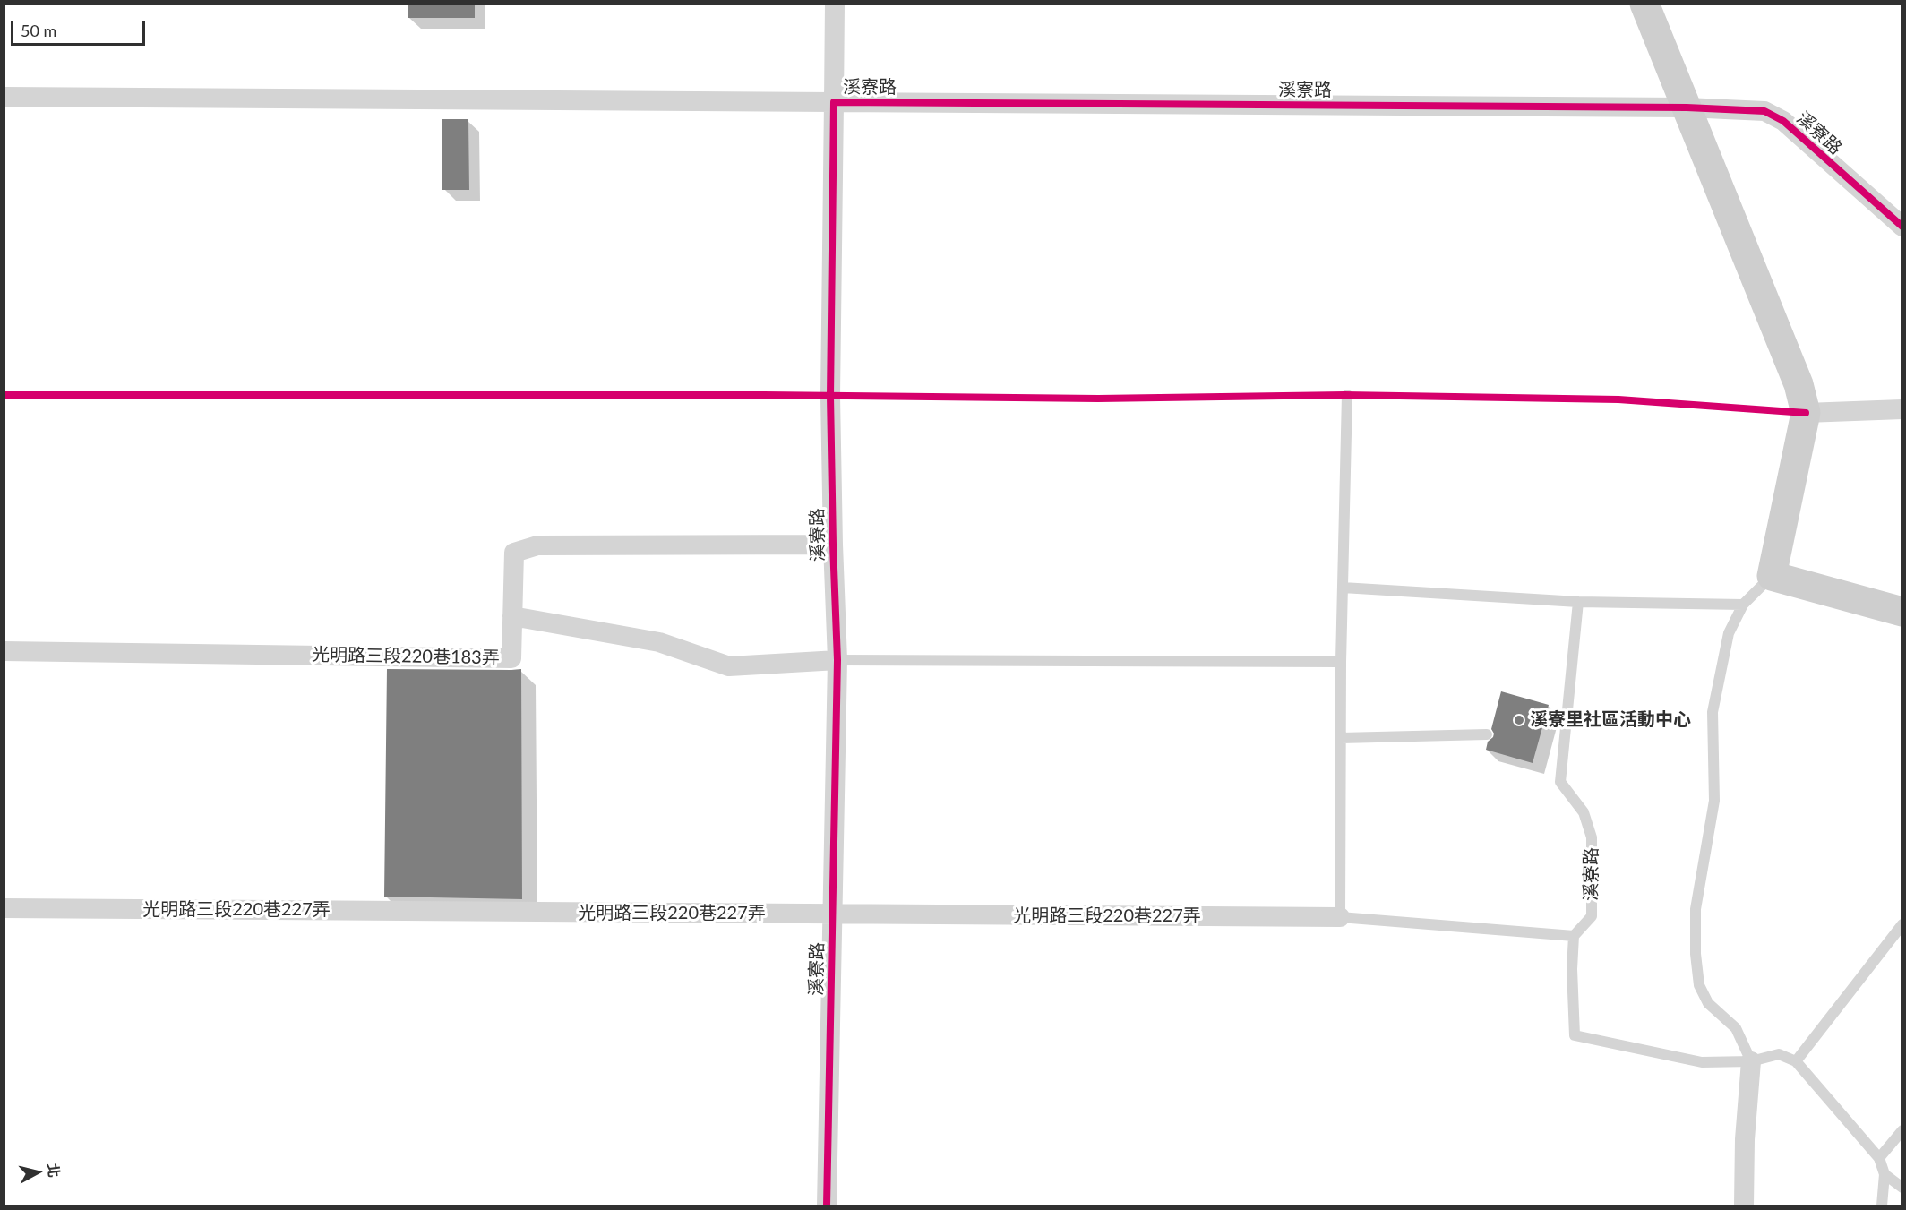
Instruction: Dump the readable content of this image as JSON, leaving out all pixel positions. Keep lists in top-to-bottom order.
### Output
{
  "streets": {
    "street": ["溪寮路", "光明路三段220巷183弄", "光明路三段220巷227弄"]
  },
  "crossings": [
    ["溪寮路", "光明路三段220巷183弄"],
    ["溪寮路", "光明路三段220巷227弄"]
  ],
  "places": ["溪寮里社區活動中心"],
  "scale_bar": "50 m",
  "north": "right"
}
